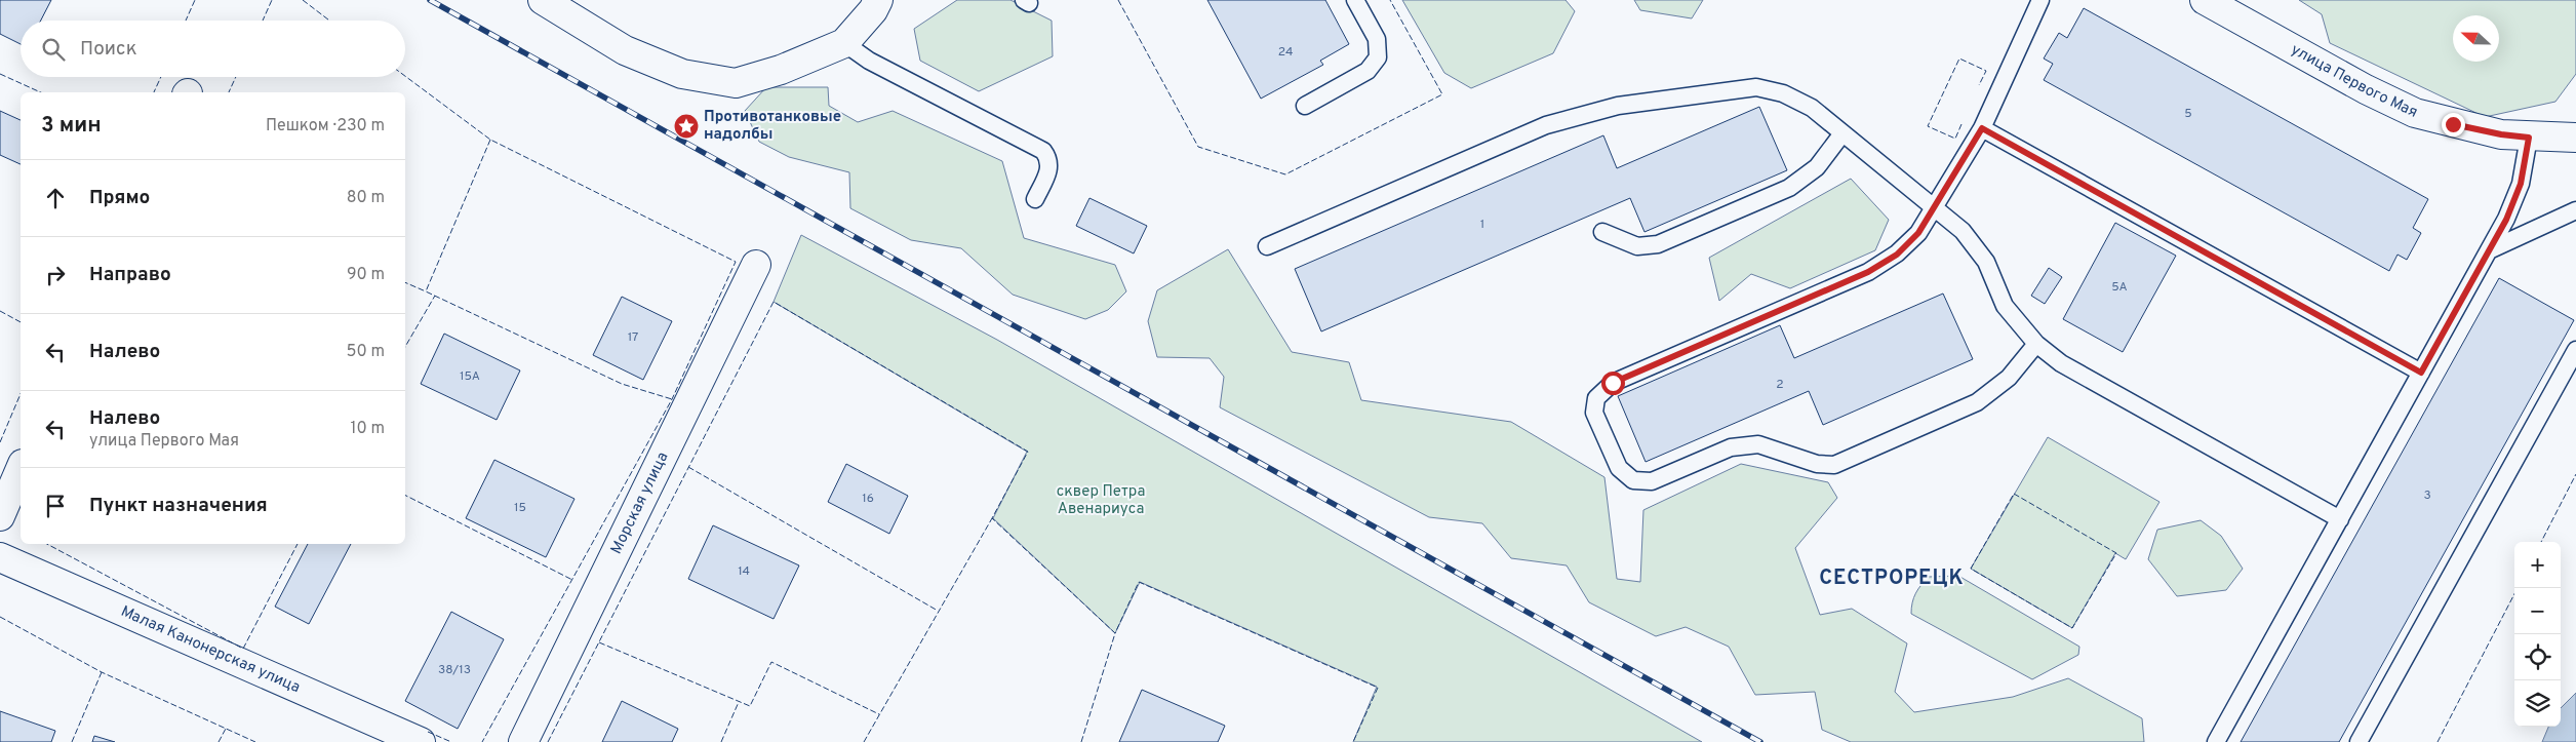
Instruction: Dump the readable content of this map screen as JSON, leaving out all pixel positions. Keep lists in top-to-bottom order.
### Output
{
  "streets": {
    "street": ["улица Первого Мая", "Морская улица", "Малая Канонерская улица"]
  },
  "districts": ["СЕСТРОРЕЦК"],
  "parks": ["сквер Петра Авенариуса"],
  "places": {
    "place": ["Противотанковые надолбы"]
  },
  "house_numbers": [
    "24",
    "5",
    "1",
    "5А",
    "17",
    "15А",
    "2",
    "3",
    "16",
    "15",
    "14",
    "38/13"
  ],
  "north": "left",
  "page": {
    "search": "Поиск",
    "heading": ["3 мин", "Пешком · 230 m"],
    "list": [
      ["Прямо", "80 m"],
      ["Направо", "90 m"],
      ["Налево", "50 m"],
      ["Налево", "улица Первого Мая", "10 m"],
      "Пункт назначения"
    ],
    "map_buttons": ["+", "−"]
  }
}
